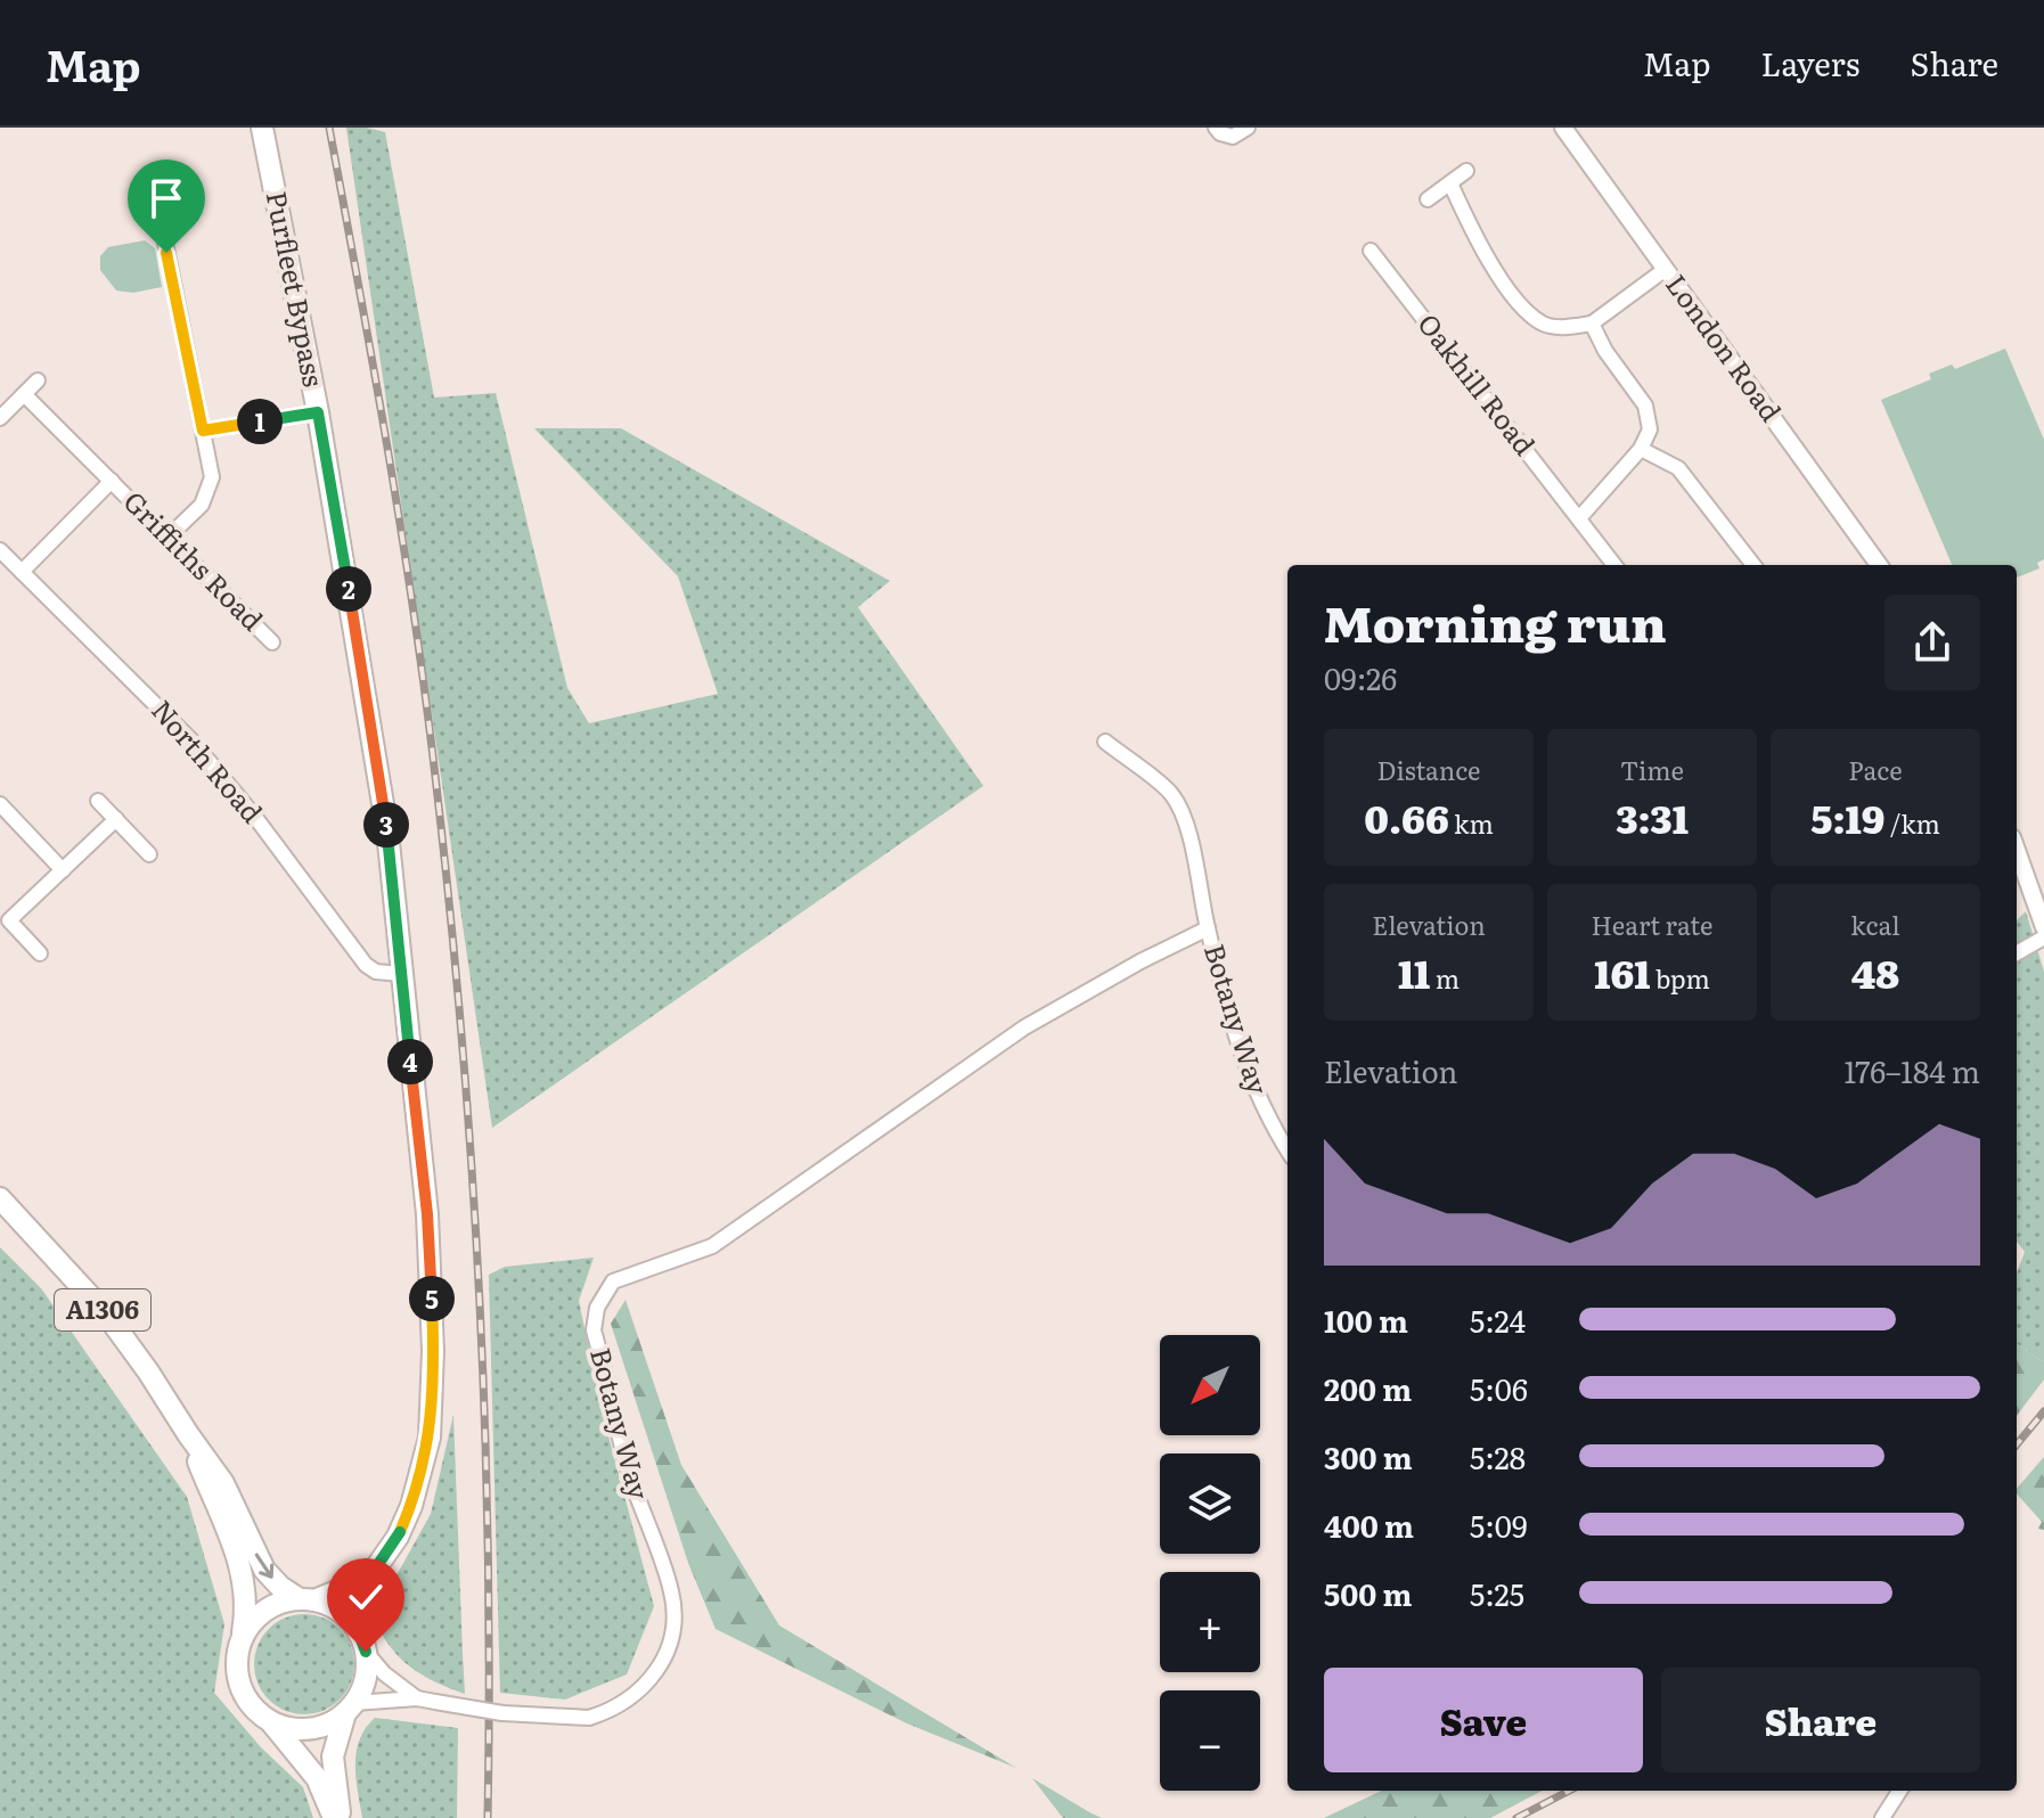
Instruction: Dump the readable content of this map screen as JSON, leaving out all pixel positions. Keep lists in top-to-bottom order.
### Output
{
  "streets": {
    "main road": ["Purfleet Bypass", "A1306"],
    "street": [
      "London Road",
      "Oakhill Road",
      "Griffiths Road",
      "North Road",
      "Botany Way"
    ]
  },
  "crossings": [
    ["Purfleet Bypass", "North Road"],
    ["Purfleet Bypass", "Botany Way"],
    ["Purfleet Bypass", "A1306"],
    ["Griffiths Road", "North Road"],
    ["Botany Way", "A1306"]
  ],
  "north": "bottom left",
  "page": {
    "header": "Map",
    "nav": ["Map", "Layers", "Share"],
    "pins": [
      "1",
      "2",
      "3",
      "4",
      "5"
    ],
    "heading": ["Morning run", "09:26"],
    "stats": [
      ["Distance", "0.66 km"],
      ["Time", "3:31"],
      ["Pace", "5:19 /km"],
      ["Elevation", "11 m"],
      ["Heart rate", "161 bpm"],
      ["kcal", "48"]
    ],
    "chart": ["Elevation", "176–184 m"],
    "list": [
      {
        "name": "100 m",
        "note": "5:24"
      },
      {
        "name": "200 m",
        "note": "5:06"
      },
      {
        "name": "300 m",
        "note": "5:28"
      },
      {
        "name": "400 m",
        "note": "5:09"
      },
      {
        "name": "500 m",
        "note": "5:25"
      }
    ],
    "map_buttons": ["+", "−"],
    "buttons": ["Save", "Share"]
  }
}
